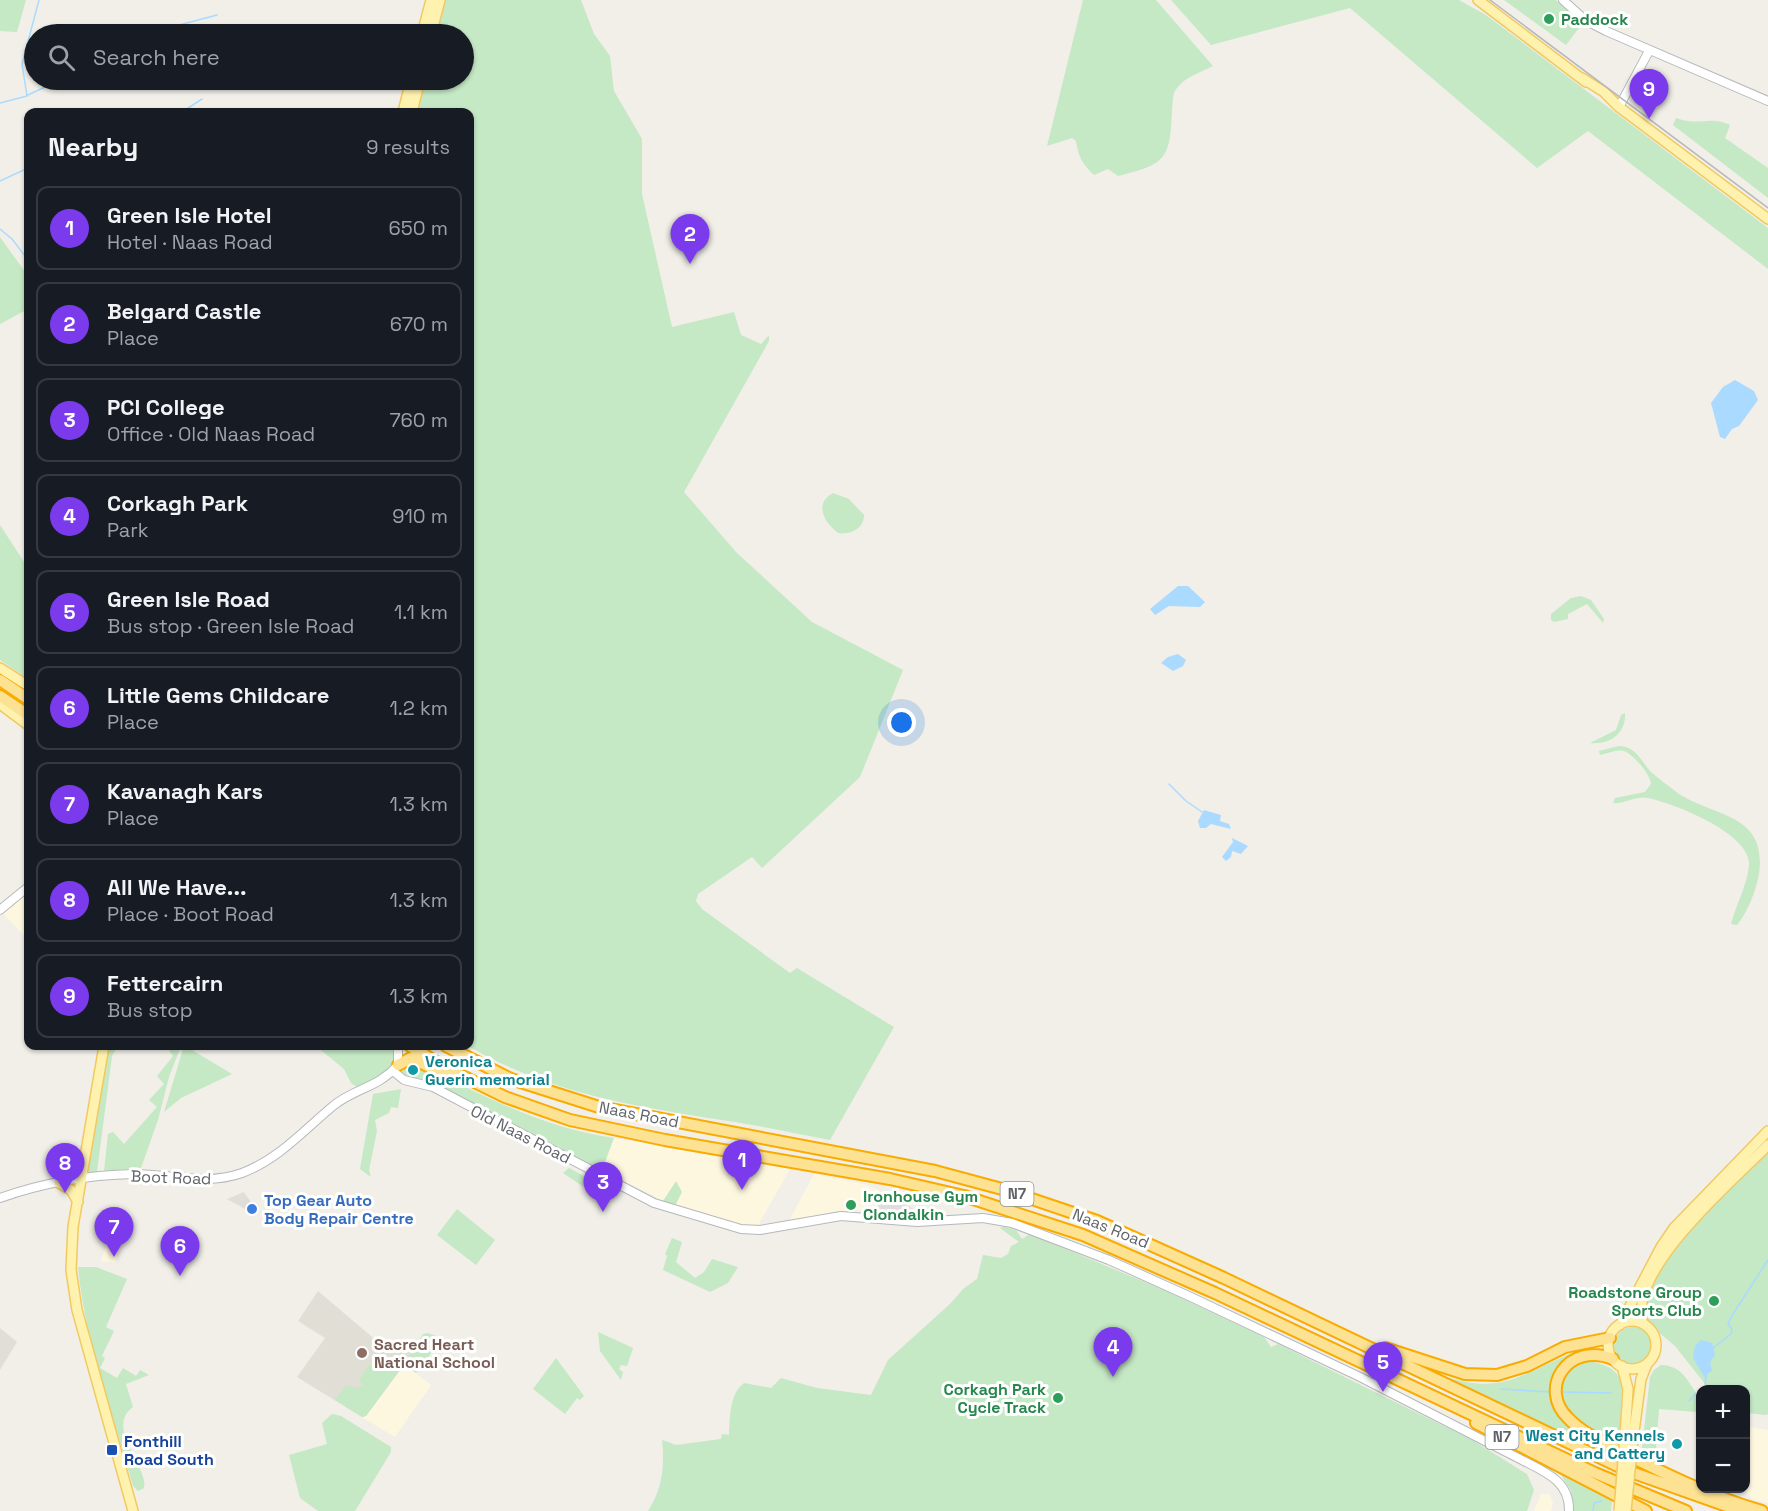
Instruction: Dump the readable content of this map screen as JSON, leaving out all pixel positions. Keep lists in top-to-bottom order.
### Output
{
  "streets": {
    "highway": ["Naas Road", "N7"],
    "street": ["Old Naas Road", "Boot Road"]
  },
  "crossings": [
    ["Naas Road", "N7"],
    ["Old Naas Road", "Boot Road"]
  ],
  "places": {
    "other": [
      "Paddock",
      "Veronica Guerin memorial",
      "Ironhouse Gym Clondalkin",
      "Top Gear Auto Body Repair Centre",
      "Roadstone Group Sports Club",
      "Sacred Heart National School",
      "Corkagh Park Cycle Track",
      "West City Kennels and Cattery"
    ],
    "transit": ["Fonthill Road South"]
  },
  "page": {
    "search": "Search here",
    "pins": [
      "9",
      "2",
      "1",
      "8",
      "3",
      "7",
      "6",
      "4",
      "5"
    ],
    "heading": ["Nearby", "9 results"],
    "list": [
      {
        "mark": "1",
        "name": "Green Isle Hotel",
        "note": "Hotel · Naas Road",
        "value": "650 m"
      },
      {
        "mark": "2",
        "name": "Belgard Castle",
        "note": "Place",
        "value": "670 m"
      },
      {
        "mark": "3",
        "name": "PCI College",
        "note": "Office · Old Naas Road",
        "value": "760 m"
      },
      {
        "mark": "4",
        "name": "Corkagh Park",
        "note": "Park",
        "value": "910 m"
      },
      {
        "mark": "5",
        "name": "Green Isle Road",
        "note": "Bus stop · Green Isle Road",
        "value": "1.1 km"
      },
      {
        "mark": "6",
        "name": "Little Gems Childcare",
        "note": "Place",
        "value": "1.2 km"
      },
      {
        "mark": "7",
        "name": "Kavanagh Kars",
        "note": "Place",
        "value": "1.3 km"
      },
      {
        "mark": "8",
        "name": "All We Have...",
        "note": "Place · Boot Road",
        "value": "1.3 km"
      },
      {
        "mark": "9",
        "name": "Fettercairn",
        "note": "Bus stop",
        "value": "1.3 km"
      }
    ],
    "map_buttons": ["+", "−"]
  }
}
